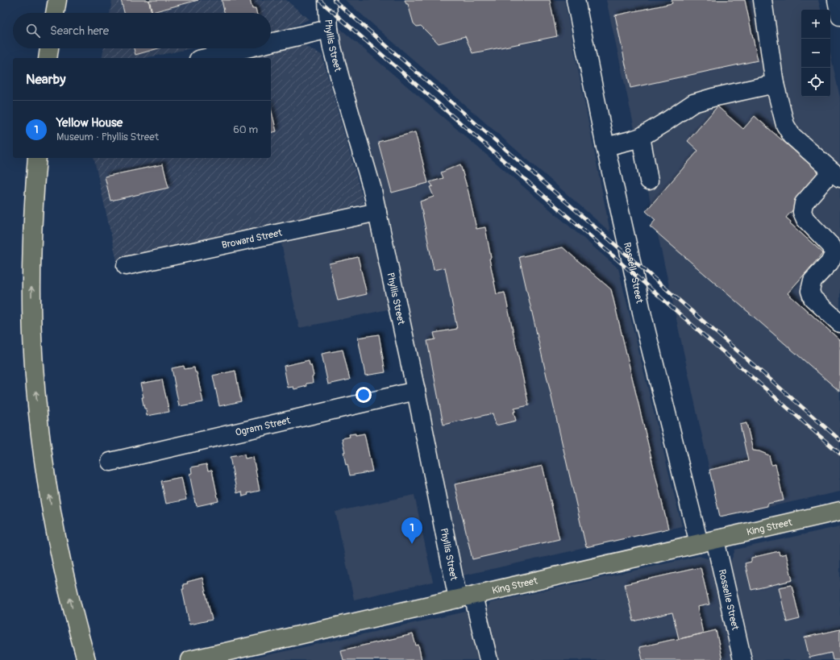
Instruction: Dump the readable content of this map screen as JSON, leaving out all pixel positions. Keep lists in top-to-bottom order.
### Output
{
  "streets": {
    "main road": ["King Street"],
    "street": [
      "Phyllis Street",
      "Broward Street",
      "Rosselle Street",
      "Ogram Street"
    ]
  },
  "crossings": [
    ["Phyllis Street", "Broward Street"],
    ["Phyllis Street", "Ogram Street"],
    ["Phyllis Street", "King Street"],
    ["Rosselle Street", "King Street"]
  ],
  "page": {
    "map_buttons": ["+", "−"],
    "search": "Search here",
    "heading": "Nearby",
    "list": [
      {
        "mark": "1",
        "name": "Yellow House",
        "note": "Museum · Phyllis Street",
        "value": "60 m"
      }
    ],
    "pins": "1"
  }
}
